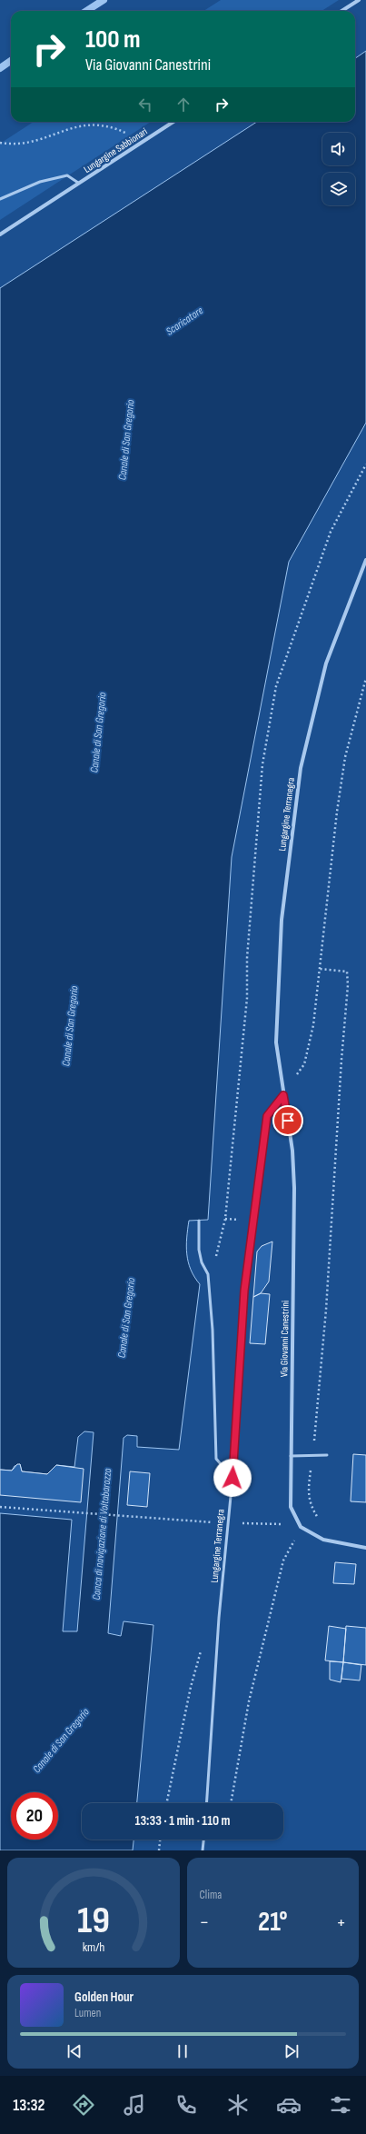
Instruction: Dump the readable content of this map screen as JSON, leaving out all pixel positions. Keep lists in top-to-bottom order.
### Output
{
  "streets": {
    "street": ["Lungargine Sabbionari", "Lungargine Terranegra", "Via Giovanni Canestrini"]
  },
  "crossings": [
    ["Lungargine Terranegra", "Via Giovanni Canestrini"]
  ],
  "water": ["Scaricatore", "Canale di San Gregorio", "Conca di navigazione di Voltabarozzo"],
  "page": {
    "turn": ["100 m", "Via Giovanni Canestrini"],
    "limit": "20",
    "trip": "13:33 · 1 min · 110 m",
    "tile": "Clima",
    "heat": ["−", "21°", "+"],
    "song": ["Golden Hour", "Lumen"],
    "tabs": "13:32",
    "gauge": ["19", "km/h"]
  }
}
